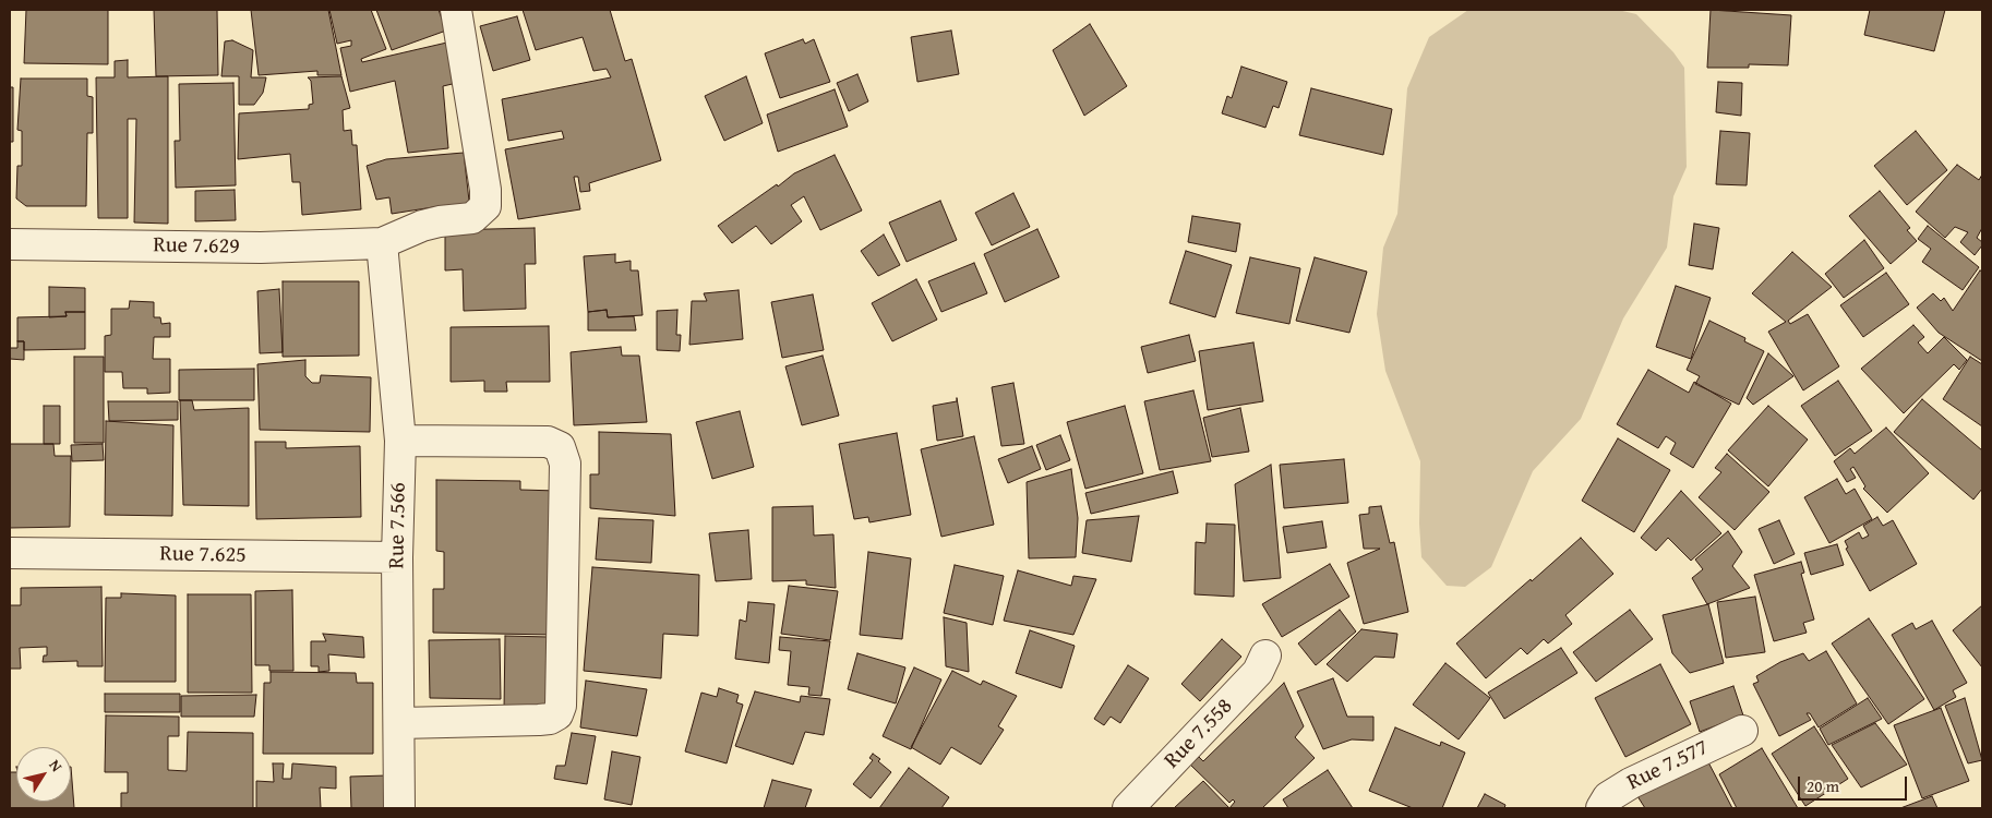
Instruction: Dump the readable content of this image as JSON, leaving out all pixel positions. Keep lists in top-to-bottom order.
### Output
{
  "streets": {
    "street": [
      "Rue 7.629",
      "Rue 7.566",
      "Rue 7.625",
      "Rue 7.558",
      "Rue 7.577"
    ]
  },
  "crossings": [
    ["Rue 7.629", "Rue 7.566"],
    ["Rue 7.566", "Rue 7.625"]
  ],
  "scale_bar": "20 m",
  "north": "top right"
}
